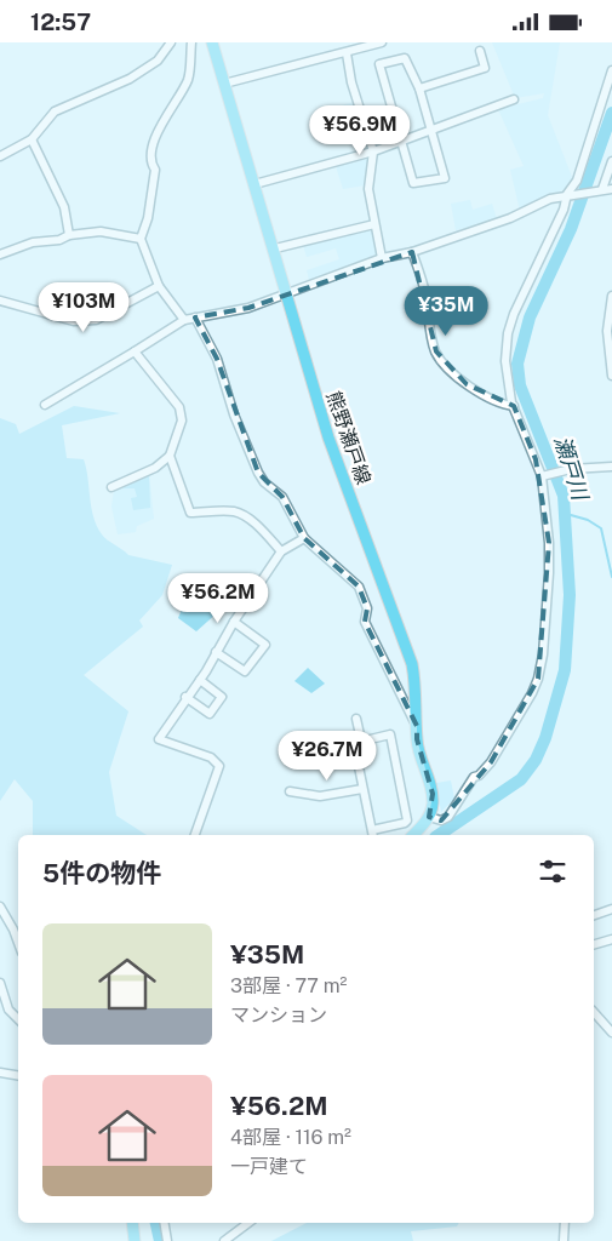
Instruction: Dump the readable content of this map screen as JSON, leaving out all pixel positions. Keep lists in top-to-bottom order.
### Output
{
  "streets": {
    "main road": ["熊野瀬戸線"]
  },
  "water": ["瀬戸川"],
  "page": {
    "status": "12:57",
    "price": [
      "¥56.9M",
      "¥103M",
      "¥35M",
      "¥56.2M",
      "¥26.7M"
    ],
    "heading": "5件の物件",
    "list": [
      {
        "name": "¥35M",
        "note": "3部屋 · 77 m² · マンション"
      },
      {
        "name": "¥56.2M",
        "note": "4部屋 · 116 m² · 一戸建て"
      }
    ]
  }
}
